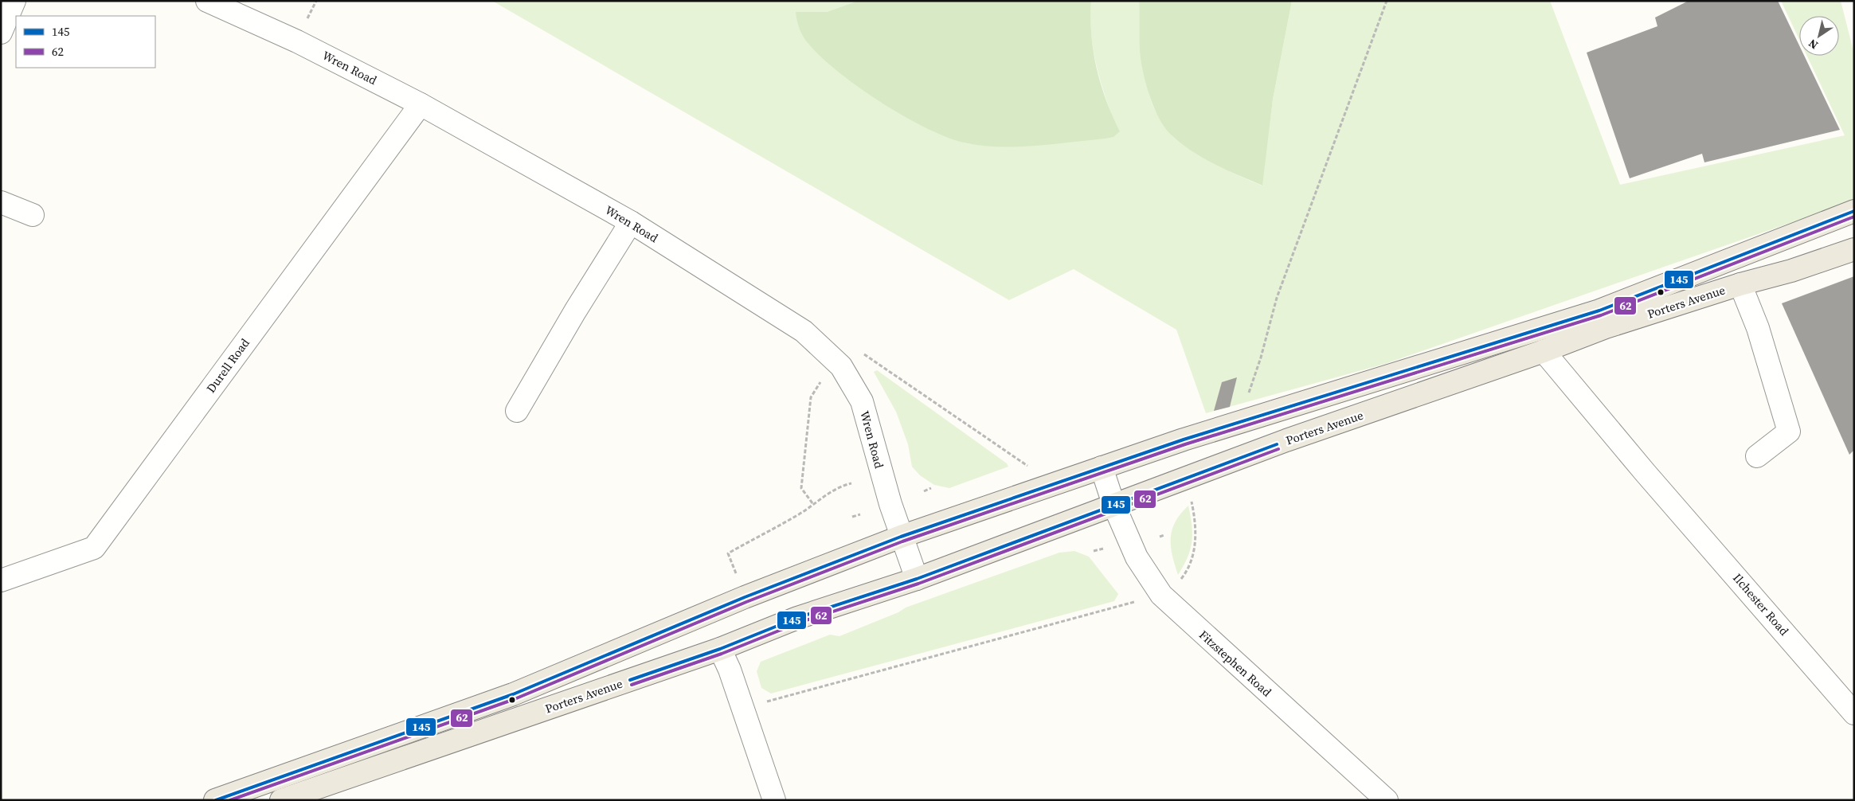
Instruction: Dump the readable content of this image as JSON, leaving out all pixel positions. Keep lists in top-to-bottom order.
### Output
{
  "streets": {
    "main road": ["Porters Avenue"],
    "street": [
      "Wren Road",
      "Durell Road",
      "Ilchester Road",
      "Fitzstephen Road"
    ]
  },
  "crossings": [
    ["Wren Road", "Porters Avenue"],
    ["Wren Road", "Durell Road"],
    ["Porters Avenue", "Ilchester Road"],
    ["Porters Avenue", "Fitzstephen Road"]
  ],
  "lines": ["transit line 145", "transit line 62"],
  "legend": ["145", "62"],
  "north": "bottom left"
}
